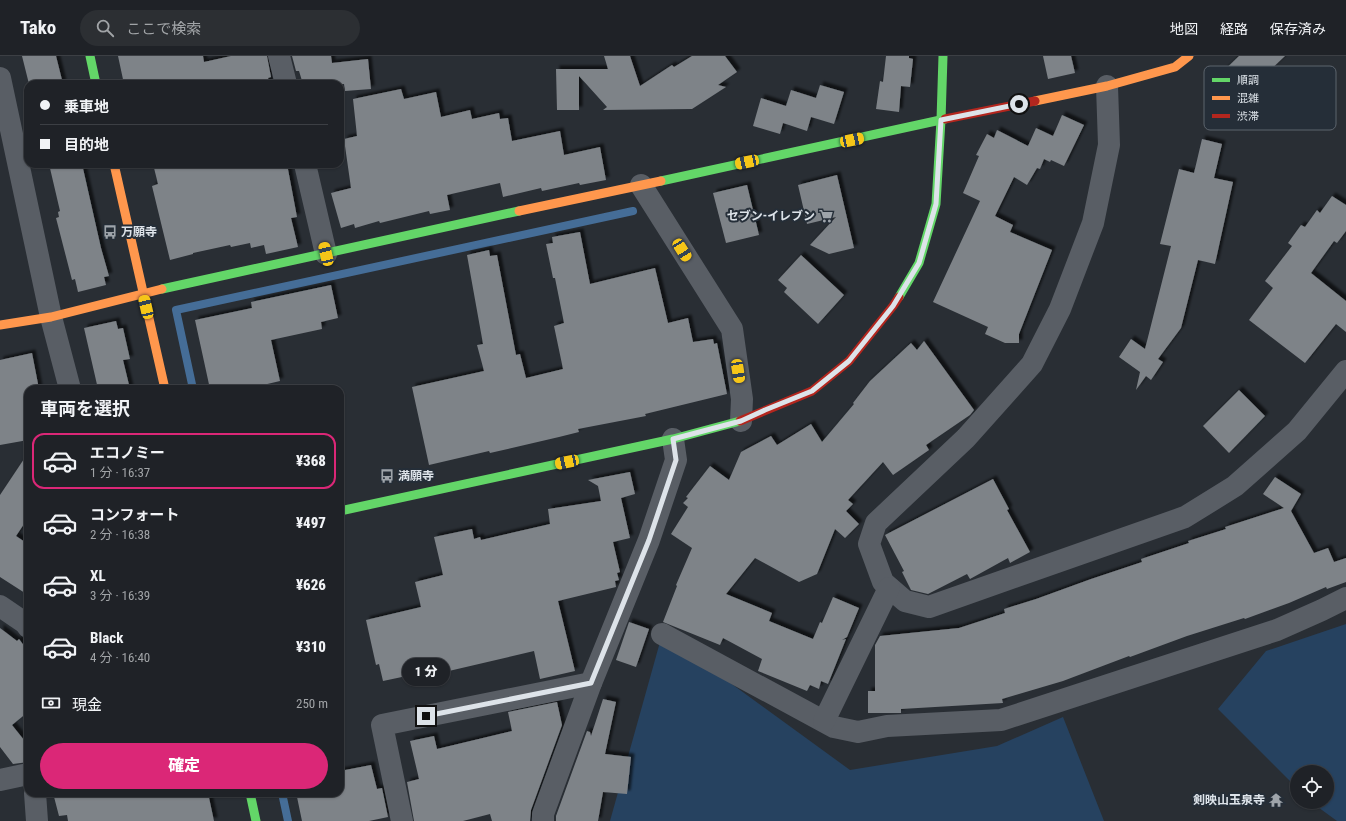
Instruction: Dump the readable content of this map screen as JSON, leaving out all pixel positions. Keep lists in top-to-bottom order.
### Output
{
  "places": {
    "supermarket": ["セブン-イレブン"],
    "bus stop": ["万願寺", "満願寺"],
    "temple": ["剣映山玉泉寺"]
  },
  "legend": ["順調", "混雑", "渋滞"],
  "page": {
    "header": "Tako",
    "search": "ここで検索",
    "nav": ["地図", "経路", "保存済み"],
    "banner": ["乗車地", "目的地"],
    "heading": "車両を選択",
    "list": [
      {
        "name": "エコノミー",
        "note": "1 分 · 16:37",
        "value": "¥368"
      },
      {
        "name": "コンフォート",
        "note": "2 分 · 16:38",
        "value": "¥497"
      },
      {
        "name": "XL",
        "note": "3 分 · 16:39",
        "value": "¥626"
      },
      {
        "name": "Black",
        "note": "4 分 · 16:40",
        "value": "¥310"
      }
    ],
    "bubble": "1 分",
    "pay": ["現金", "250 m"],
    "buttons": "確定"
  }
}
